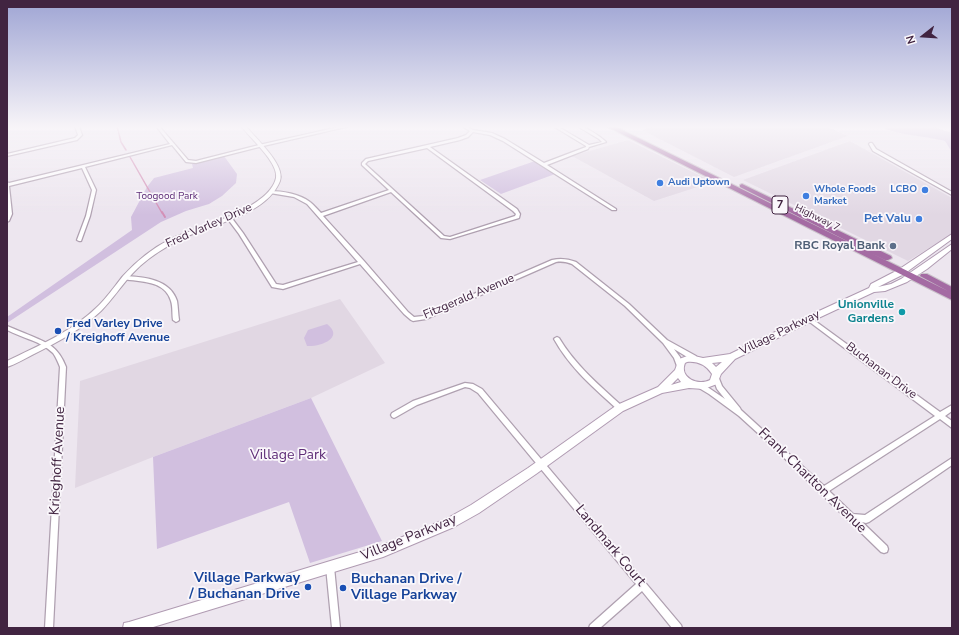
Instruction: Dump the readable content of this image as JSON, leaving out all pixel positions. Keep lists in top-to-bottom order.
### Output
{
  "streets": {
    "main road": ["7", "Highway 7", "Village Parkway"],
    "street": [
      "Fred Varley Drive",
      "Fitzgerald Avenue",
      "Buchanan Drive",
      "Krieghoff Avenue",
      "Frank Charlton Avenue",
      "Landmark Court"
    ]
  },
  "crossings": [
    ["Highway 7", "Village Parkway"],
    ["Fred Varley Drive", "Fitzgerald Avenue"],
    ["Fred Varley Drive", "Krieghoff Avenue"],
    ["Fitzgerald Avenue", "Village Parkway"],
    ["Fitzgerald Avenue", "Frank Charlton Avenue"],
    ["Village Parkway", "Buchanan Drive"],
    ["Village Parkway", "Frank Charlton Avenue"],
    ["Village Parkway", "Landmark Court"]
  ],
  "parks": ["Toogood Park", "Village Park"],
  "places": [
    "Audi Uptown",
    "LCBO",
    "Whole Foods Market",
    "Pet Valu",
    "RBC Royal Bank",
    "Unionville Gardens",
    "Fred Varley Drive / Kreighoff Avenue",
    "Village Parkway / Buchanan Drive",
    "Buchanan Drive / Village Parkway"
  ],
  "north": "left"
}
